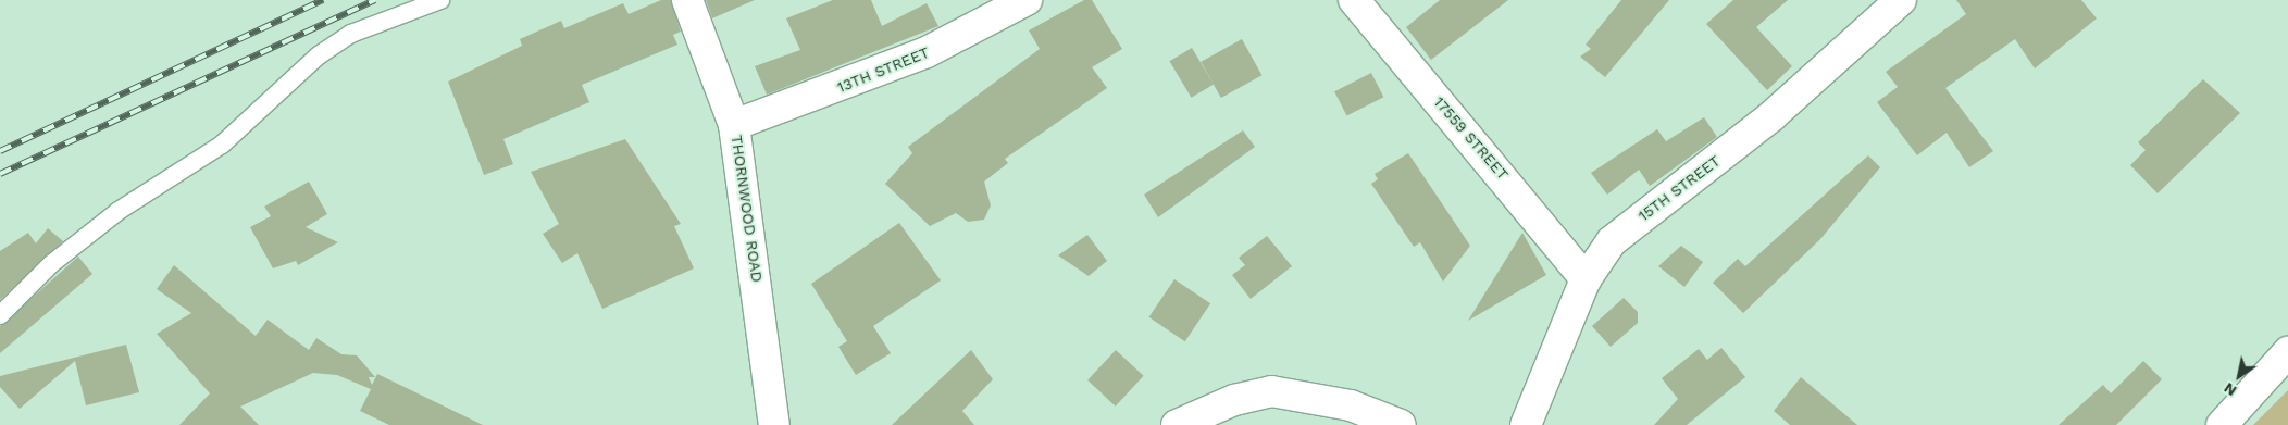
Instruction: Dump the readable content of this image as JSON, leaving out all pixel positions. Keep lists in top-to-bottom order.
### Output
{
  "streets": {
    "street": [
      "13TH STREET",
      "17559 STREET",
      "15TH STREET",
      "THORNWOOD ROAD"
    ]
  },
  "crossings": [
    ["13TH STREET", "THORNWOOD ROAD"],
    ["17559 STREET", "15TH STREET"]
  ],
  "north": "bottom left"
}
